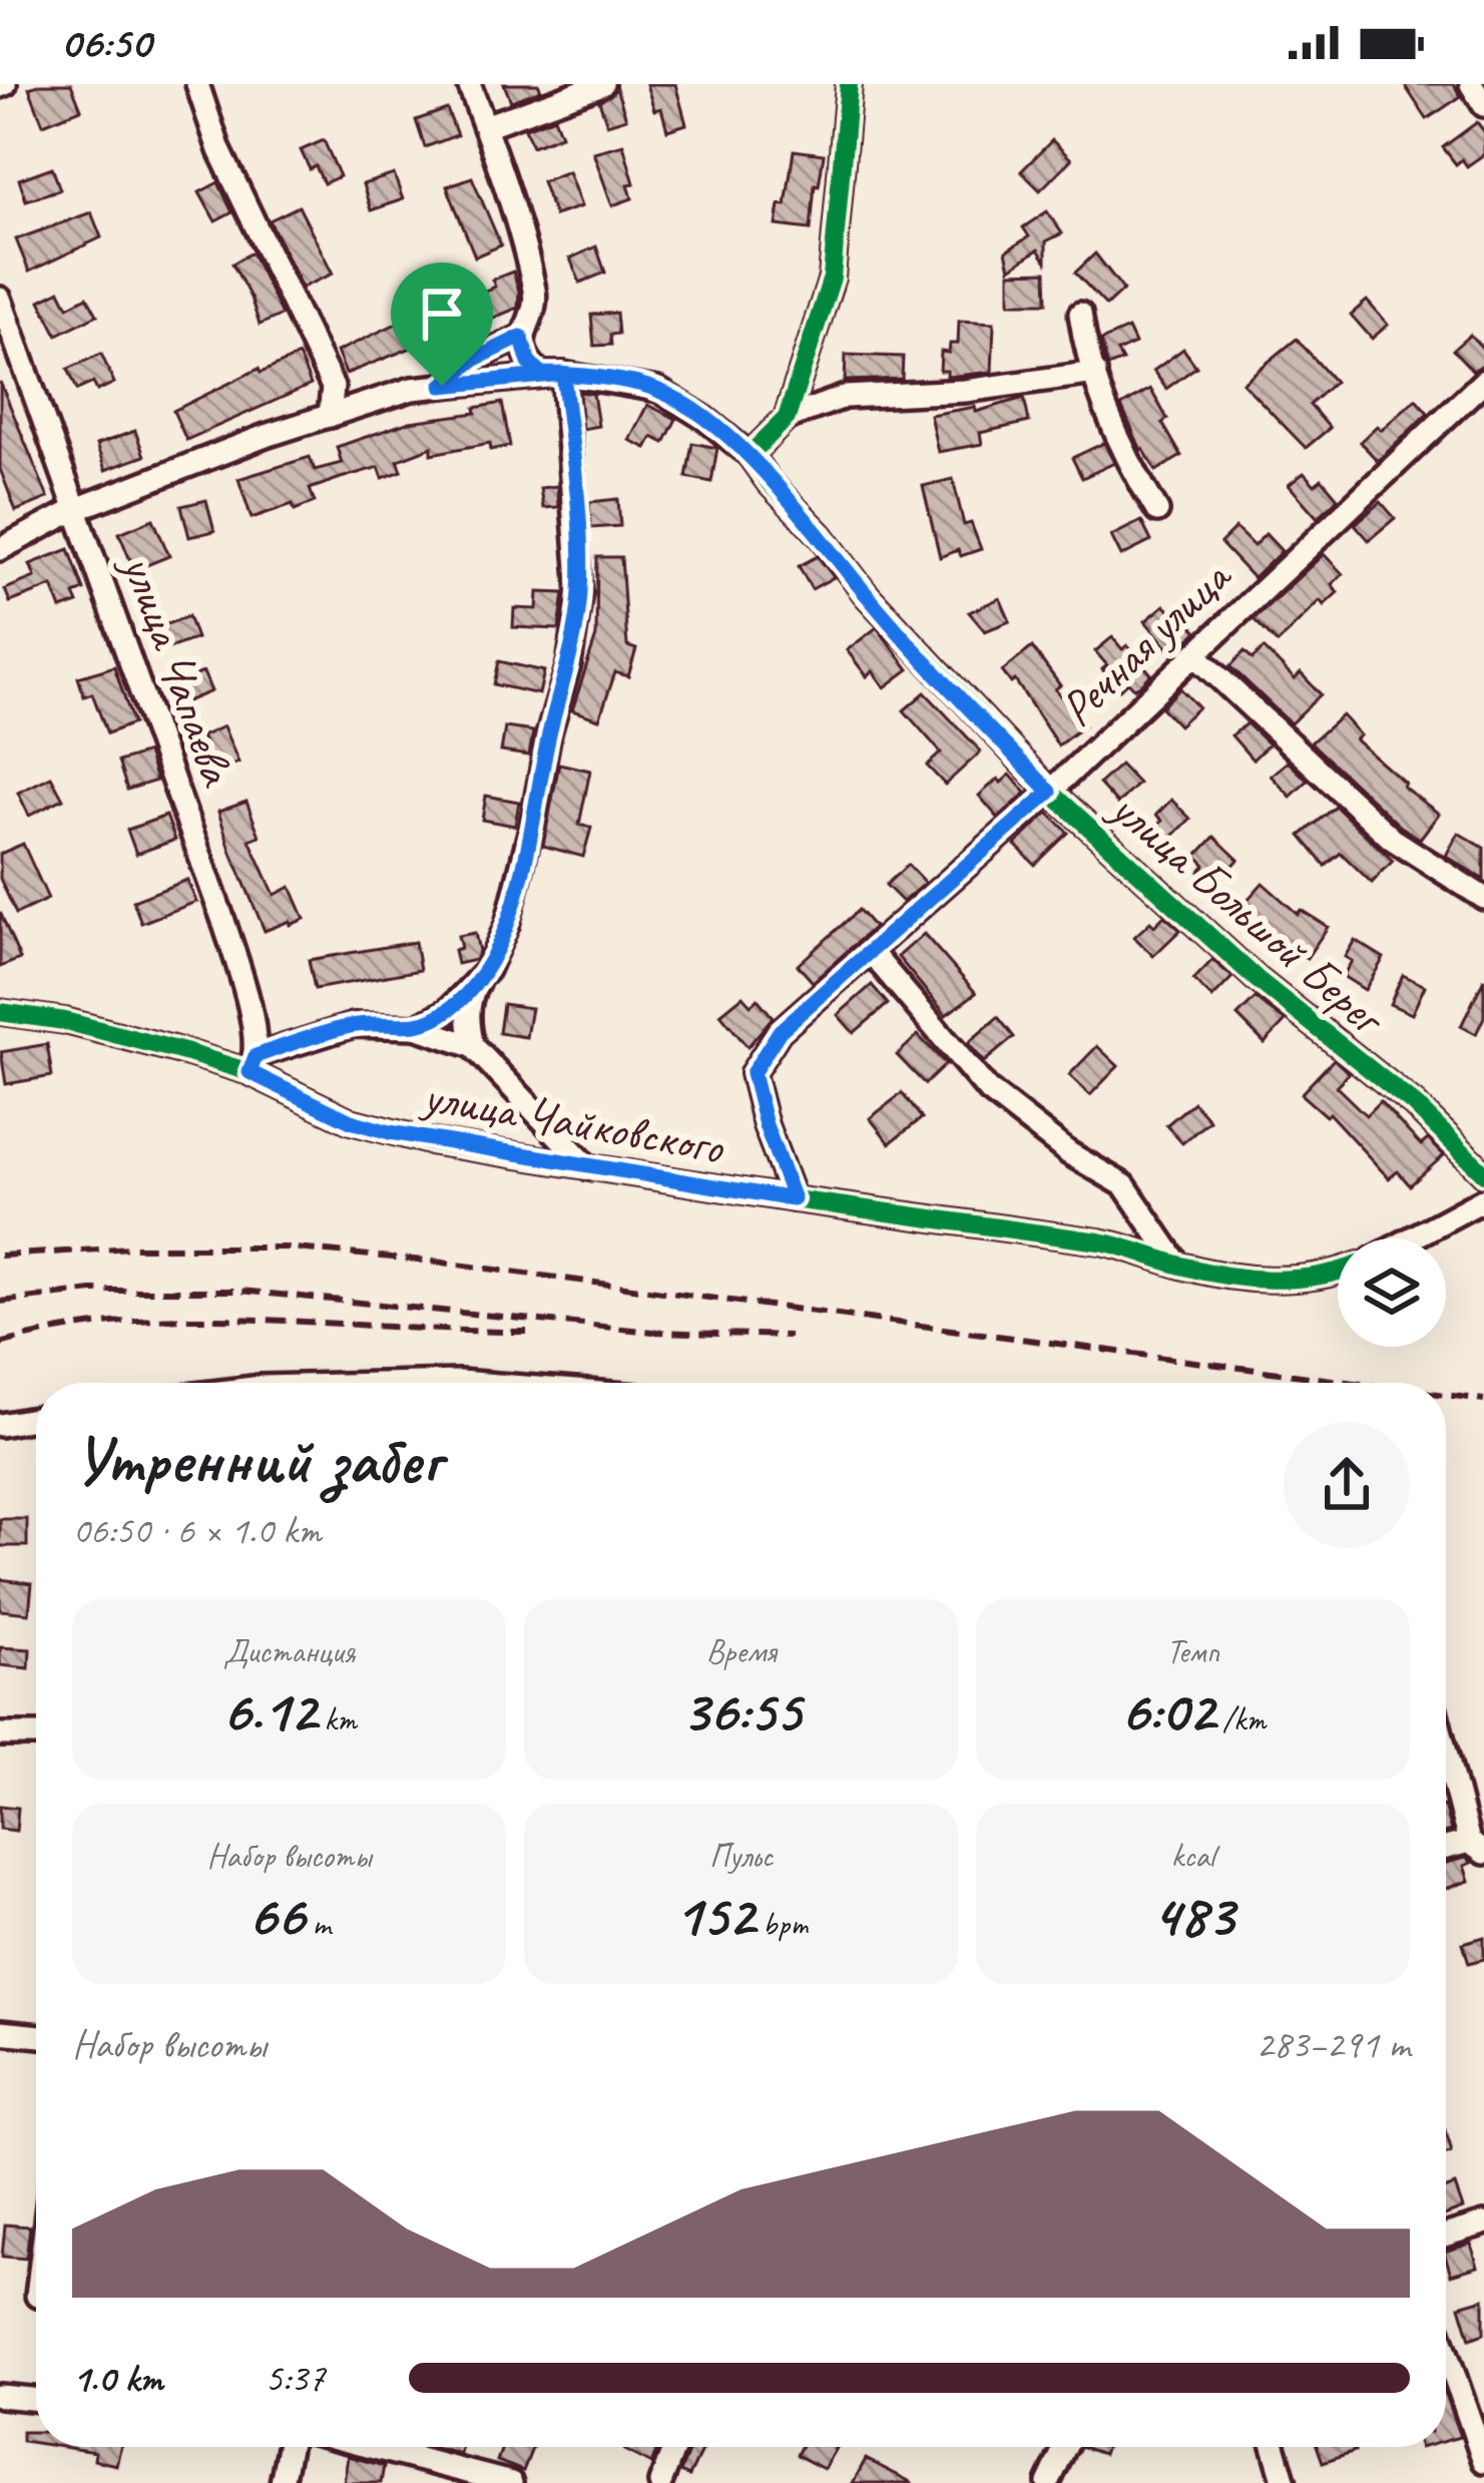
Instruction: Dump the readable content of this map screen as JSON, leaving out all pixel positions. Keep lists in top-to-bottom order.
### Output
{
  "streets": {
    "street": [
      "Речная улица",
      "улица Чапаева",
      "улица Большой Берег",
      "улица Чайковского"
    ]
  },
  "crossings": [
    ["Речная улица", "улица Большой Берег"],
    ["Речная улица", "улица Чайковского"],
    ["улица Чапаева", "улица Чайковского"]
  ],
  "page": {
    "status": "06:50",
    "heading": ["Утренний забег", "06:50 · 6 × 1.0 km"],
    "stats": [
      ["Дистанция", "6.12 km"],
      ["Время", "36:55"],
      ["Темп", "6:02 /km"],
      ["Набор высоты", "66 m"],
      ["Пульс", "152 bpm"],
      ["kcal", "483"]
    ],
    "chart": ["Набор высоты", "283–291 m"],
    "list": [
      {
        "name": "1.0 km",
        "note": "5:37"
      }
    ]
  }
}
